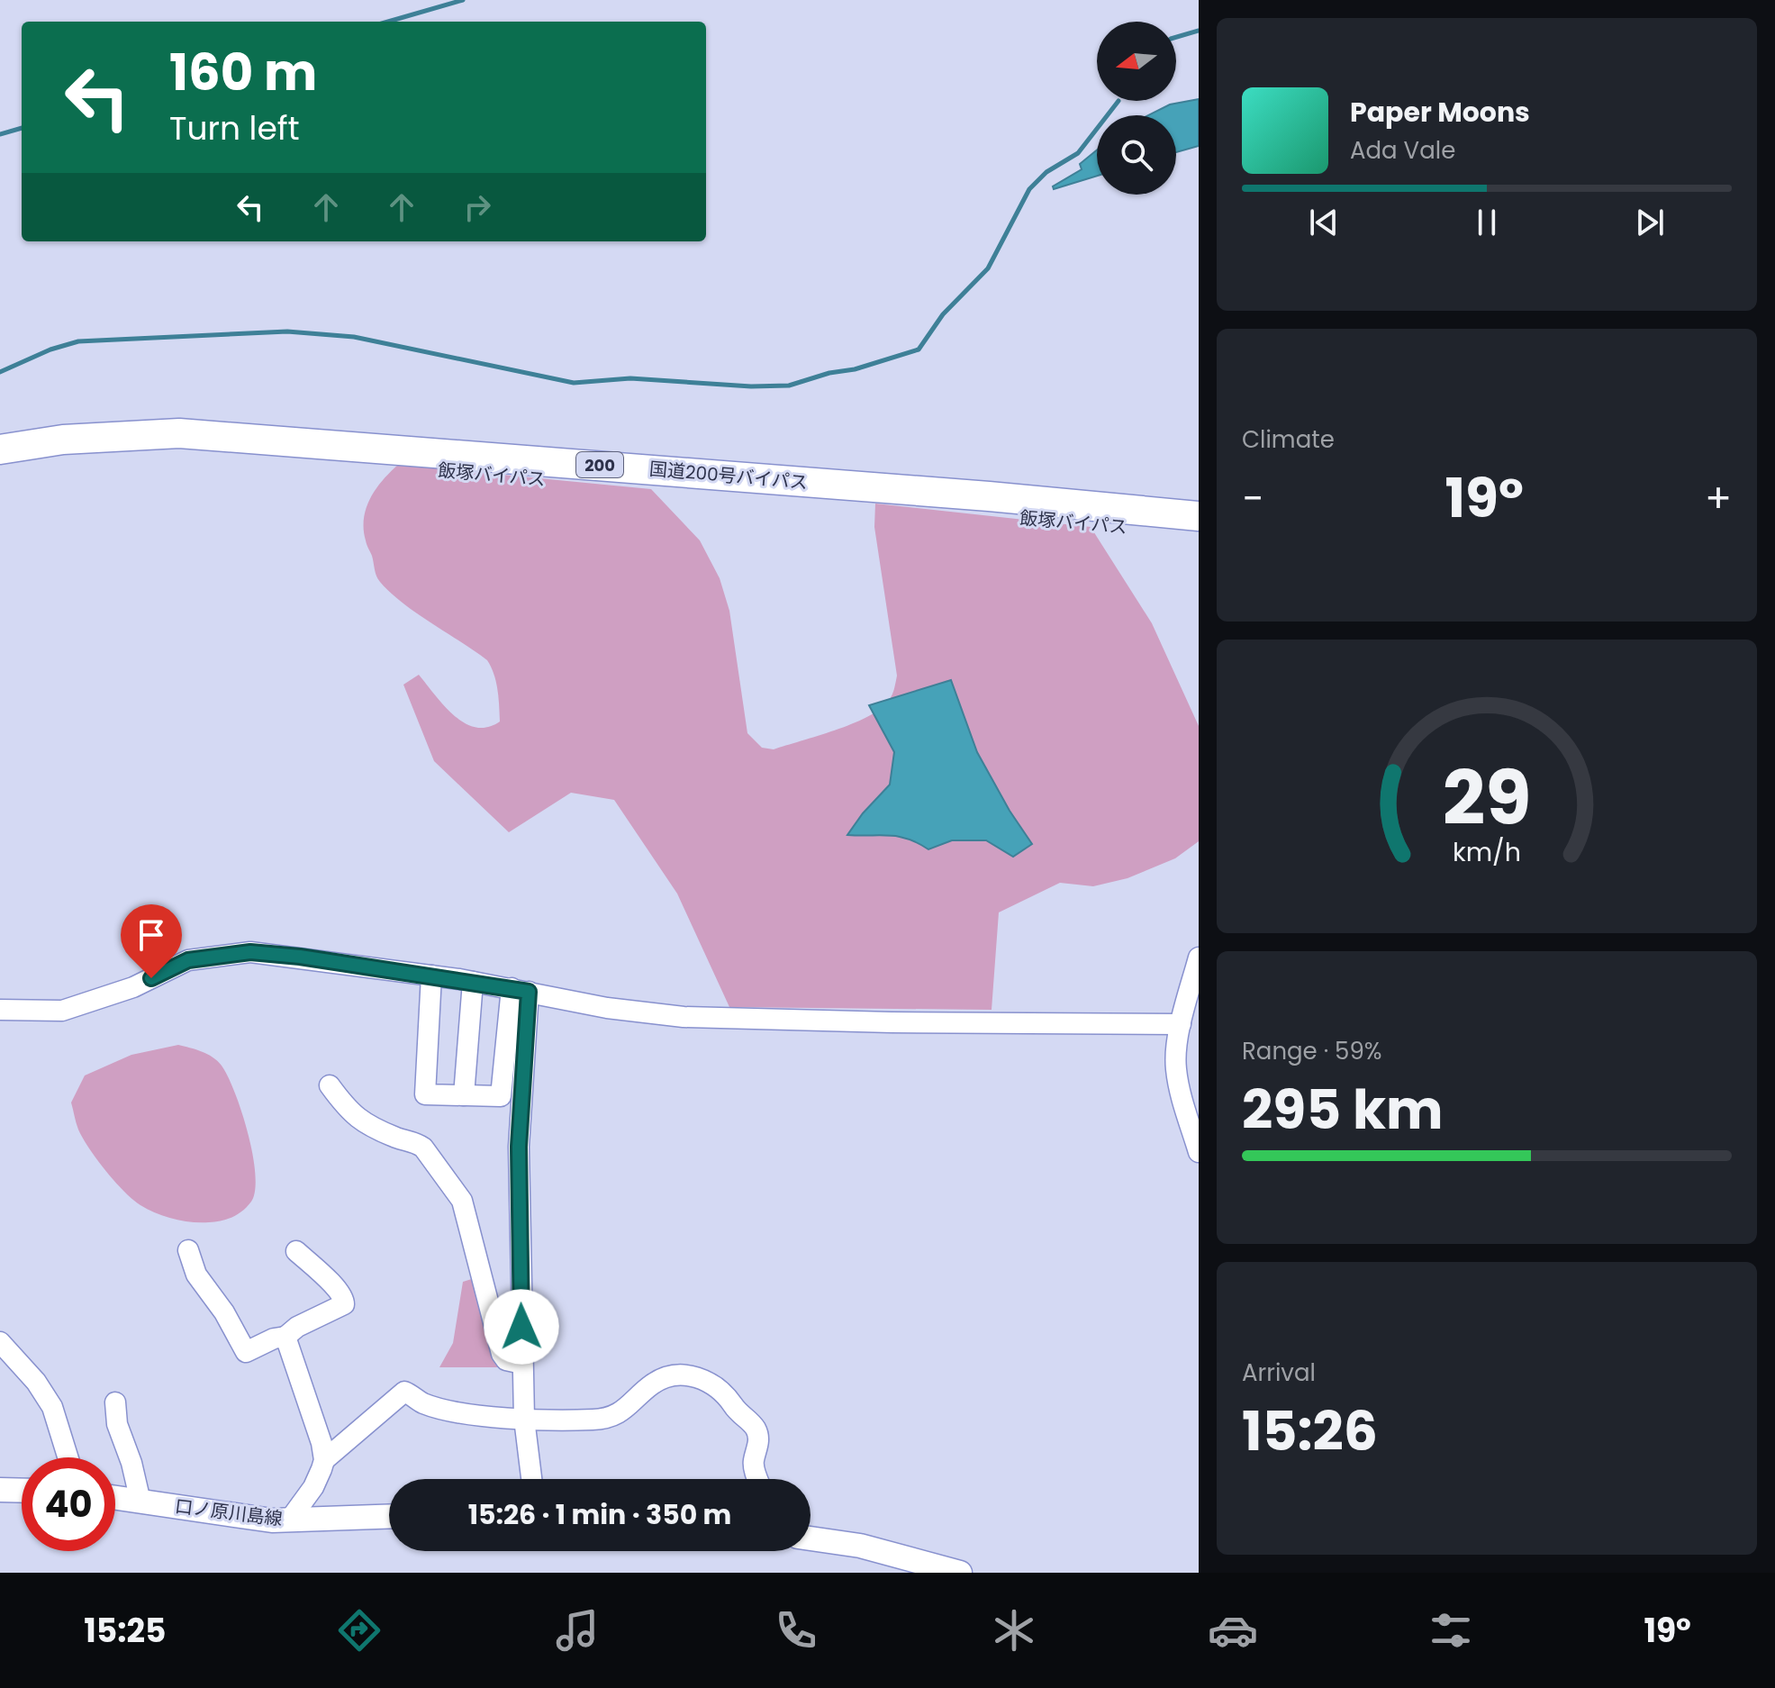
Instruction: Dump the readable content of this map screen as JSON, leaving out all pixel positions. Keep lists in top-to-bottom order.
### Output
{
  "streets": {
    "highway": ["200", "飯塚バイパス", "国道200号バイパス"],
    "main road": ["口ノ原川島線"]
  },
  "north": "left",
  "page": {
    "turn": ["160 m", "Turn left"],
    "song": ["Paper Moons", "Ada Vale"],
    "tile": [
      "Climate",
      ["Range · 59%", "295 km"],
      ["Arrival", "15:26"]
    ],
    "heat": ["−", "19°", "+"],
    "limit": "40",
    "trip": "15:26 · 1 min · 350 m",
    "tabs": ["15:25", "19°"],
    "gauge": ["29", "km/h"]
  }
}
